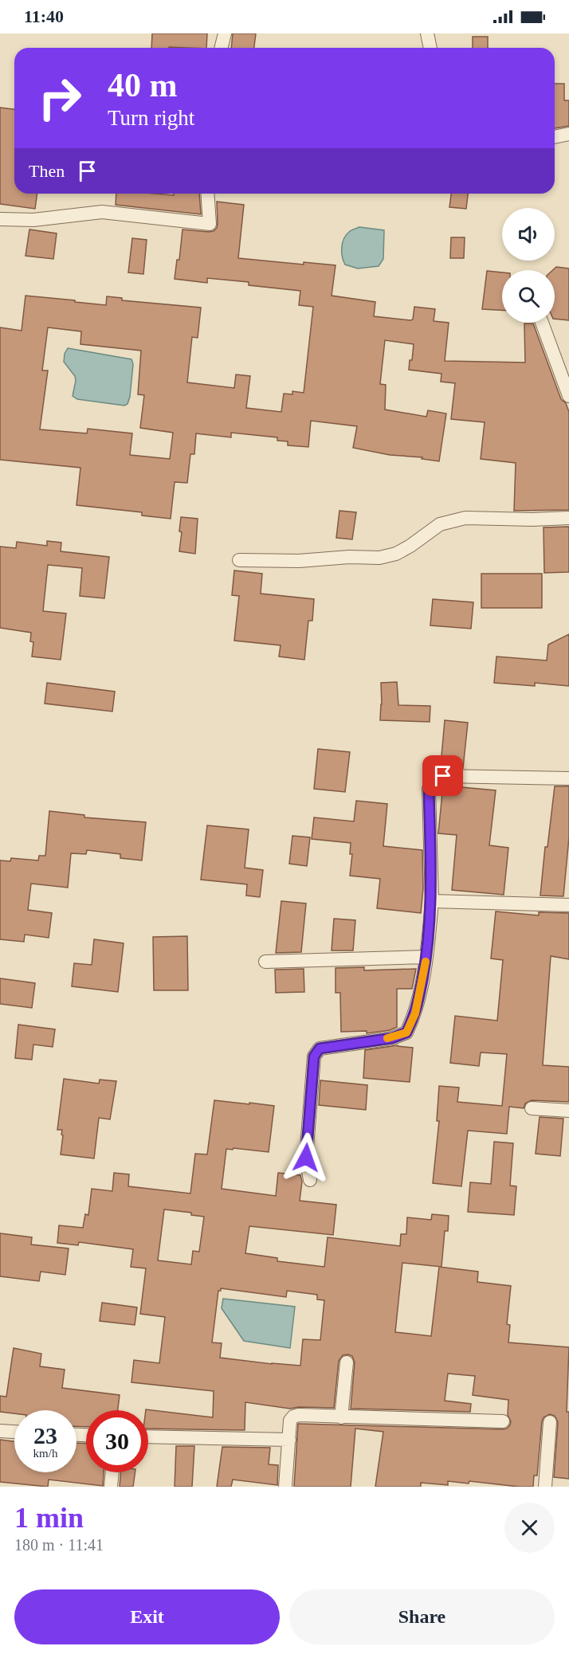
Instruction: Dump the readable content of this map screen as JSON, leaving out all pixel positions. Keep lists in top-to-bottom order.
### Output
{
  "page": {
    "status": "11:40",
    "turn": ["40 m", "Turn right"],
    "then": "Then",
    "speed": "23 km/h",
    "limit": "30",
    "heading": ["1 min", "180 m · 11:41"],
    "buttons": ["Exit", "Share"]
  }
}
